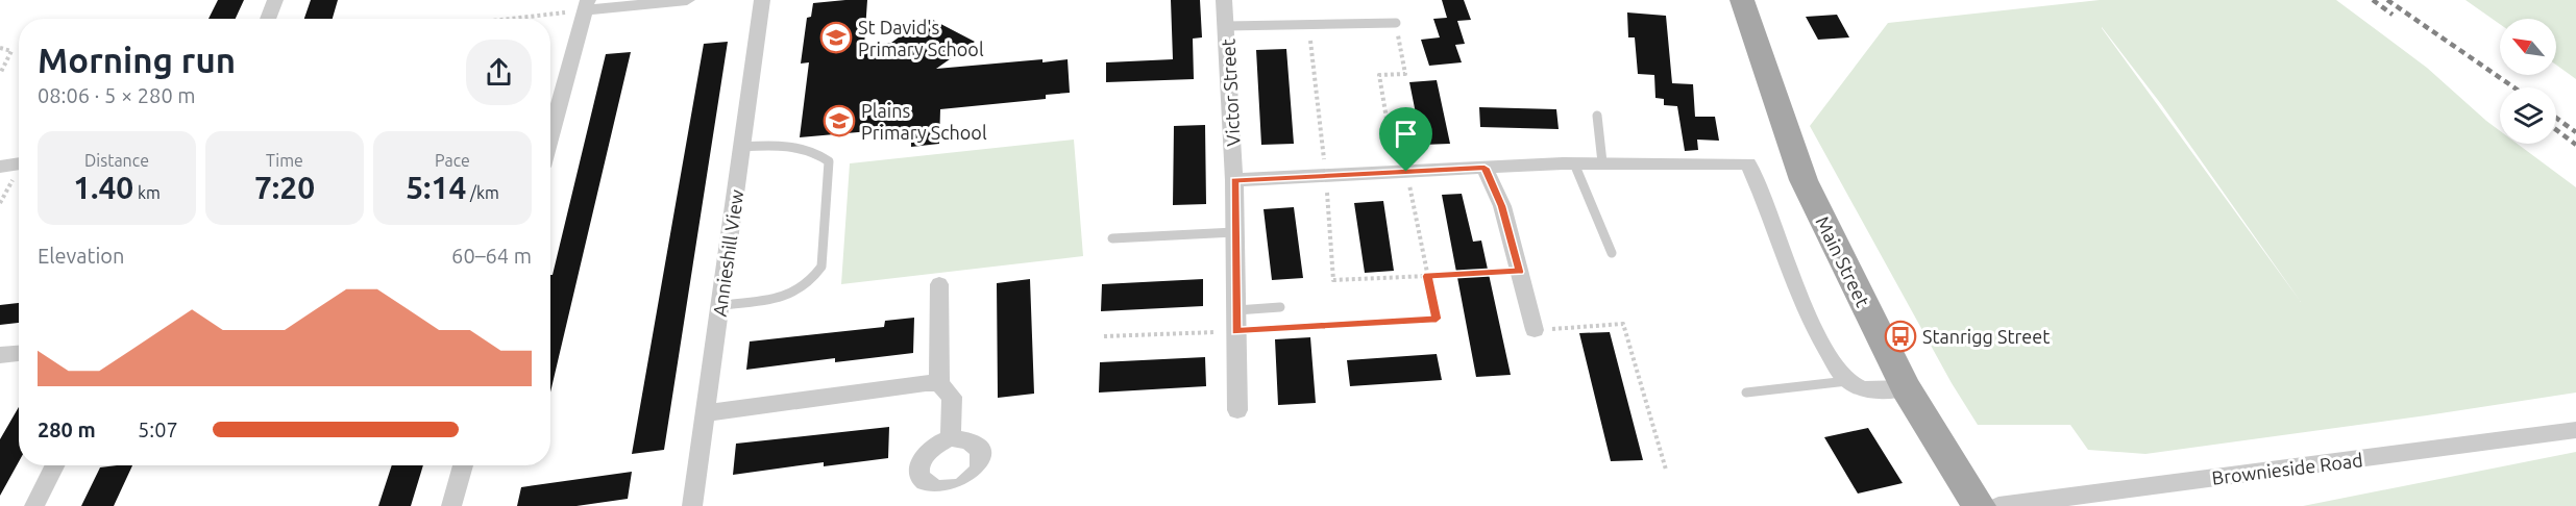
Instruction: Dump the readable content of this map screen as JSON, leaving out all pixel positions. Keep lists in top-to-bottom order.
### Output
{
  "streets": {
    "main road": ["Main Street"],
    "street": ["Victor Street", "Annieshill View", "Brownieside Road"]
  },
  "places": {
    "school or university": ["St David's Primary School", "Plains Primary School"],
    "bus stop": ["Stanrigg Street"]
  },
  "north": "top left",
  "page": {
    "heading": ["Morning run", "08:06 · 5 × 280 m"],
    "stats": [
      ["Distance", "1.40 km"],
      ["Time", "7:20"],
      ["Pace", "5:14 /km"]
    ],
    "chart": ["Elevation", "60–64 m"],
    "list": [
      {
        "name": "280 m",
        "note": "5:07"
      }
    ]
  }
}
